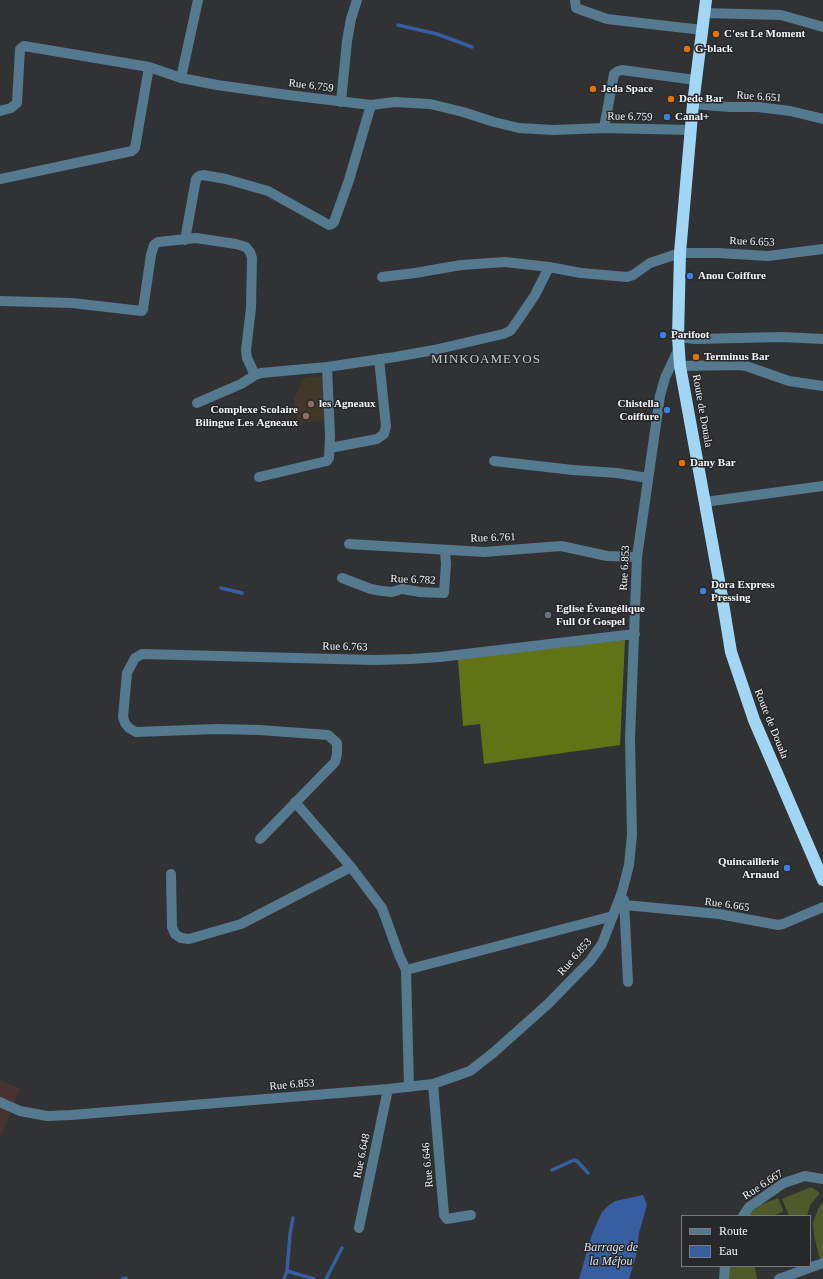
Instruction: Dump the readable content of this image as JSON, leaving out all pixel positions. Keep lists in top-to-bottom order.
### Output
{
  "streets": {
    "highway": ["Route de Douala"],
    "street": [
      "Rue 6.759",
      "Rue 6.651",
      "Rue 6.653",
      "Rue 6.761",
      "Rue 6.853",
      "Rue 6.782",
      "Rue 6.763",
      "Rue 6.665",
      "Rue 6.648",
      "Rue 6.646",
      "Rue 6.667"
    ]
  },
  "crossings": [
    ["Rue 6.759", "Route de Douala"],
    ["Rue 6.651", "Route de Douala"],
    ["Rue 6.653", "Route de Douala"],
    ["Route de Douala", "Rue 6.853"],
    ["Rue 6.761", "Rue 6.853"],
    ["Rue 6.761", "Rue 6.782"],
    ["Rue 6.853", "Rue 6.763"],
    ["Rue 6.853", "Rue 6.648"],
    ["Rue 6.853", "Rue 6.646"]
  ],
  "districts": ["MINKOAMEYOS"],
  "water": ["Barrage de la Méfou"],
  "places": [
    "C'est Le Moment",
    "G-black",
    "Jeda Space",
    "Dede Bar",
    "Canal+",
    "Anou Coiffure",
    "Parifoot",
    "Terminus Bar",
    "les Agneaux",
    "Chistella Coiffure",
    "Complexe Scolaire Bilingue Les Agneaux",
    "Dany Bar",
    "Dora Express Pressing",
    "Eglise Évangélique Full Of Gospel",
    "Quincaillerie Arnaud"
  ],
  "legend": ["Route", "Eau"]
}
